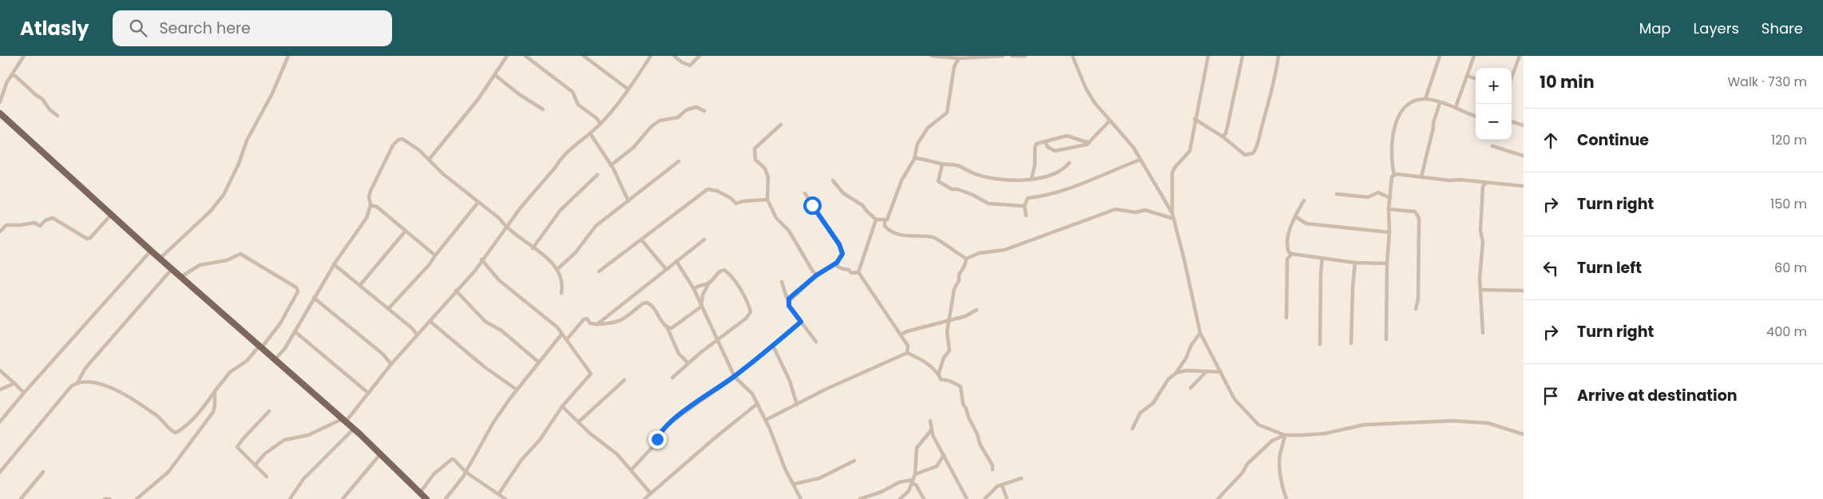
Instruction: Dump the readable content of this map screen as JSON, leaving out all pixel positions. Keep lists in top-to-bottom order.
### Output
{
  "page": {
    "header": "Atlasly",
    "search": "Search here",
    "nav": ["Map", "Layers", "Share"],
    "heading": ["10 min", "Walk · 730 m"],
    "map_buttons": ["+", "−"],
    "list": [
      ["Continue", "120 m"],
      ["Turn right", "150 m"],
      ["Turn left", "60 m"],
      ["Turn right", "400 m"],
      "Arrive at destination"
    ]
  }
}
